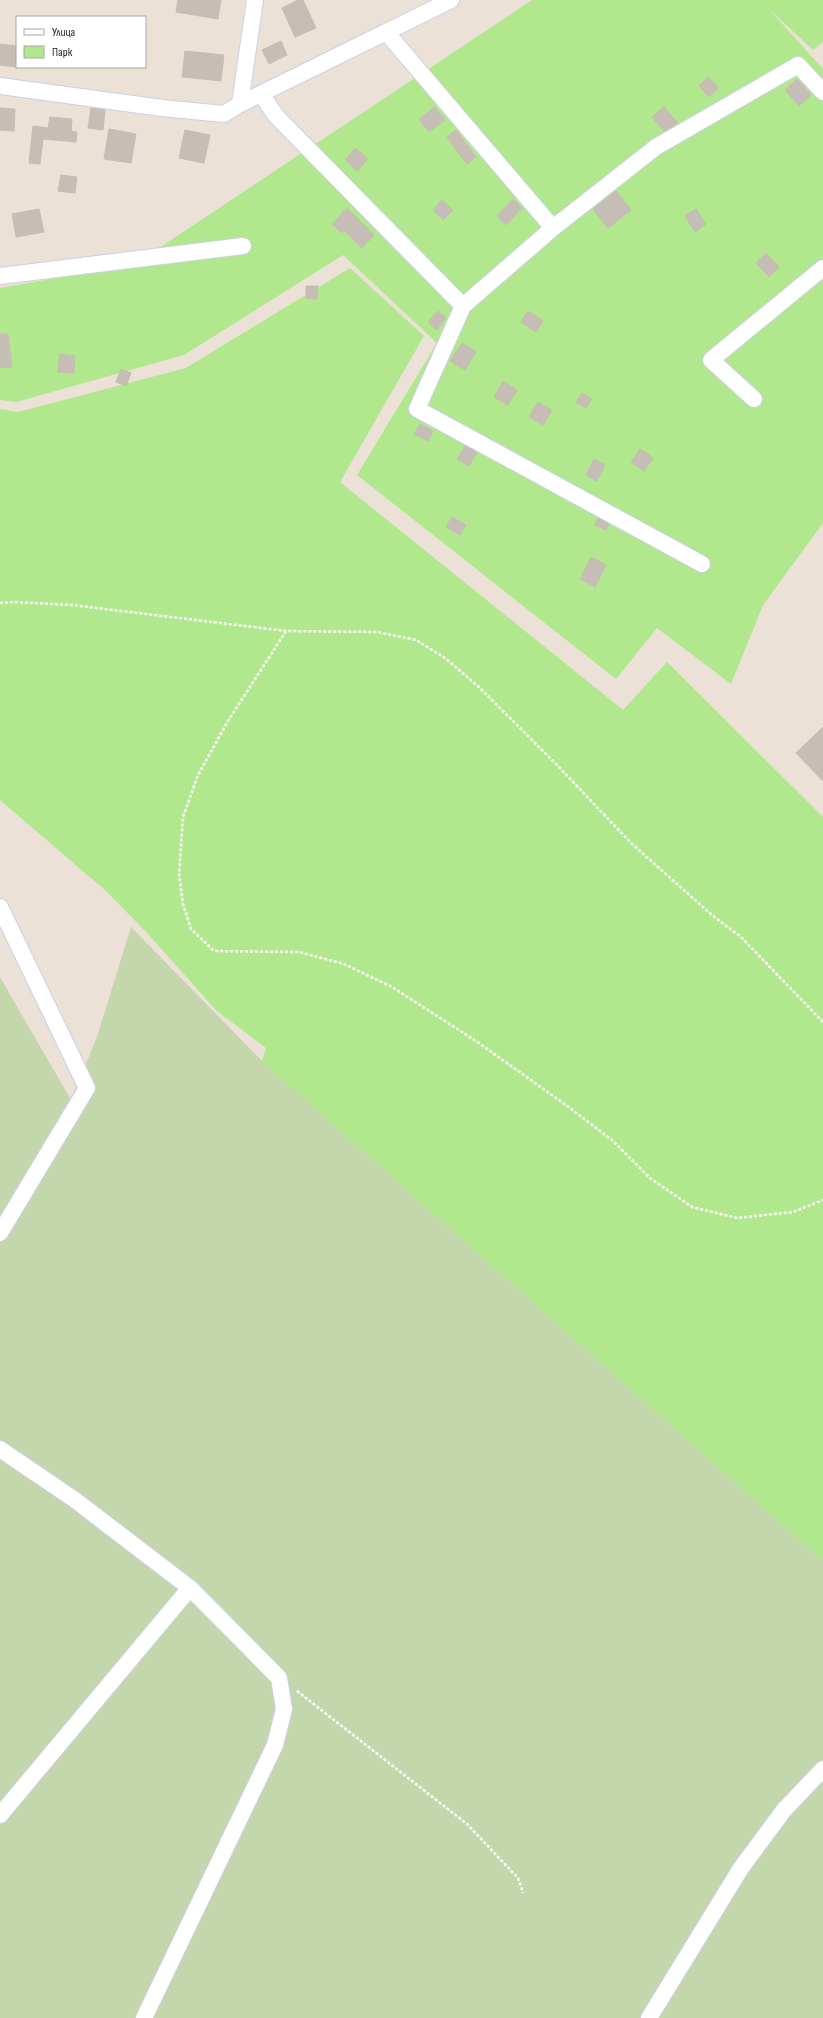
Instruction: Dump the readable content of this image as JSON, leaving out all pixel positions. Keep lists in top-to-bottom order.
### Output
{
  "legend": ["Улица", "Парк"]
}
